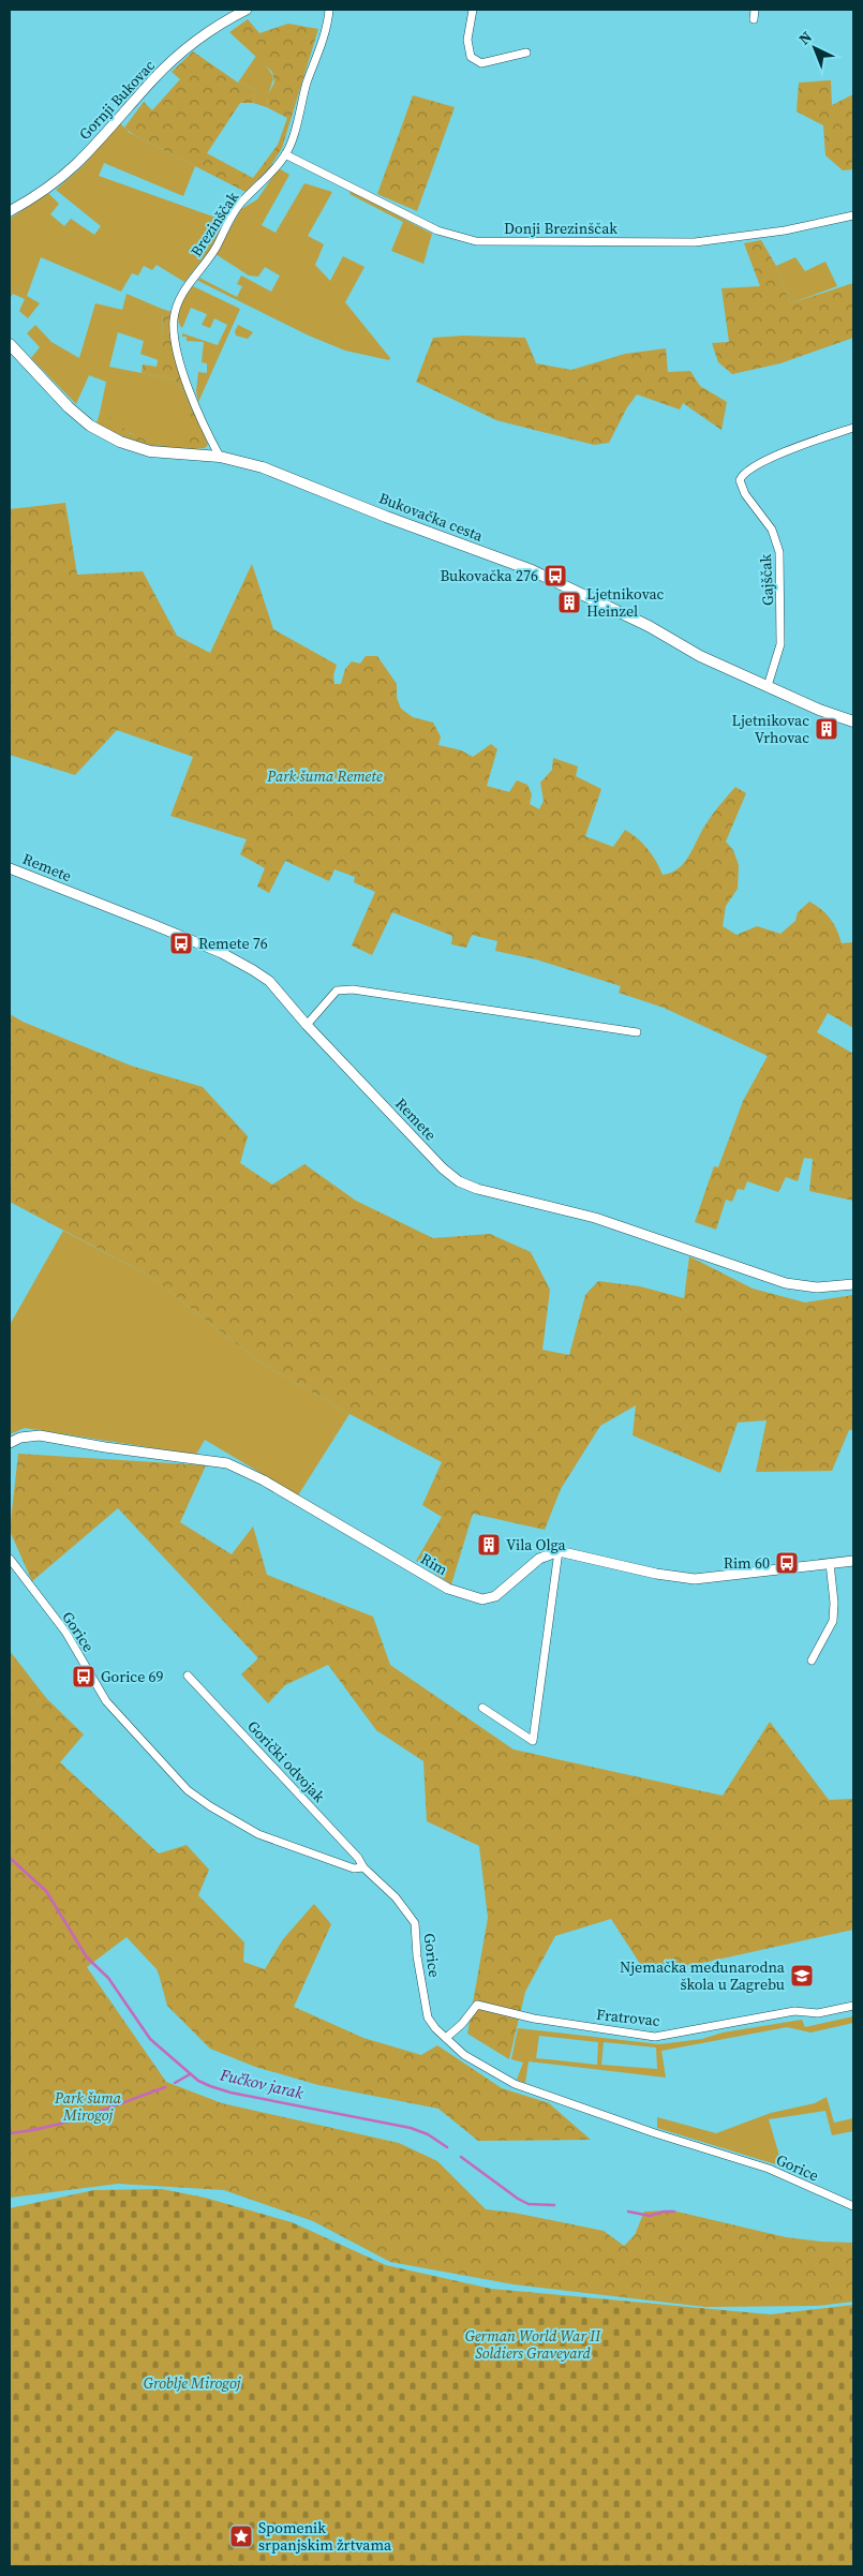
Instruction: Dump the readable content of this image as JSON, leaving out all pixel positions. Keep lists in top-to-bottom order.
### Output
{
  "streets": {
    "main road": ["Bukovačka cesta"],
    "street": [
      "Gornji Bukovac",
      "Brezinščak",
      "Donji Brezinščak",
      "Gajščak",
      "Remete",
      "Rim",
      "Gorice",
      "Gorički odvojak",
      "Fratrovac"
    ]
  },
  "crossings": [
    ["Brezinščak", "Donji Brezinščak"],
    ["Brezinščak", "Bukovačka cesta"],
    ["Bukovačka cesta", "Gajščak"],
    ["Gorice", "Gorički odvojak"],
    ["Gorice", "Fratrovac"]
  ],
  "water": ["Fučkov jarak"],
  "parks": [
    "Park šuma Remete",
    "Park šuma Mirogoj",
    "German World War II Soldiers Graveyard",
    "Groblje Mirogoj"
  ],
  "places": {
    "bus stop": [
      "Bukovačka 276",
      "Remete 76",
      "Rim 60",
      "Gorice 69"
    ],
    "building": ["Ljetnikovac Heinzel", "Ljetnikovac Vrhovac", "Vila Olga"],
    "school or university": ["Njemačka međunarodna škola u Zagrebu"],
    "place": ["Spomenik srpanjskim žrtvama"]
  },
  "north": "top left"
}
